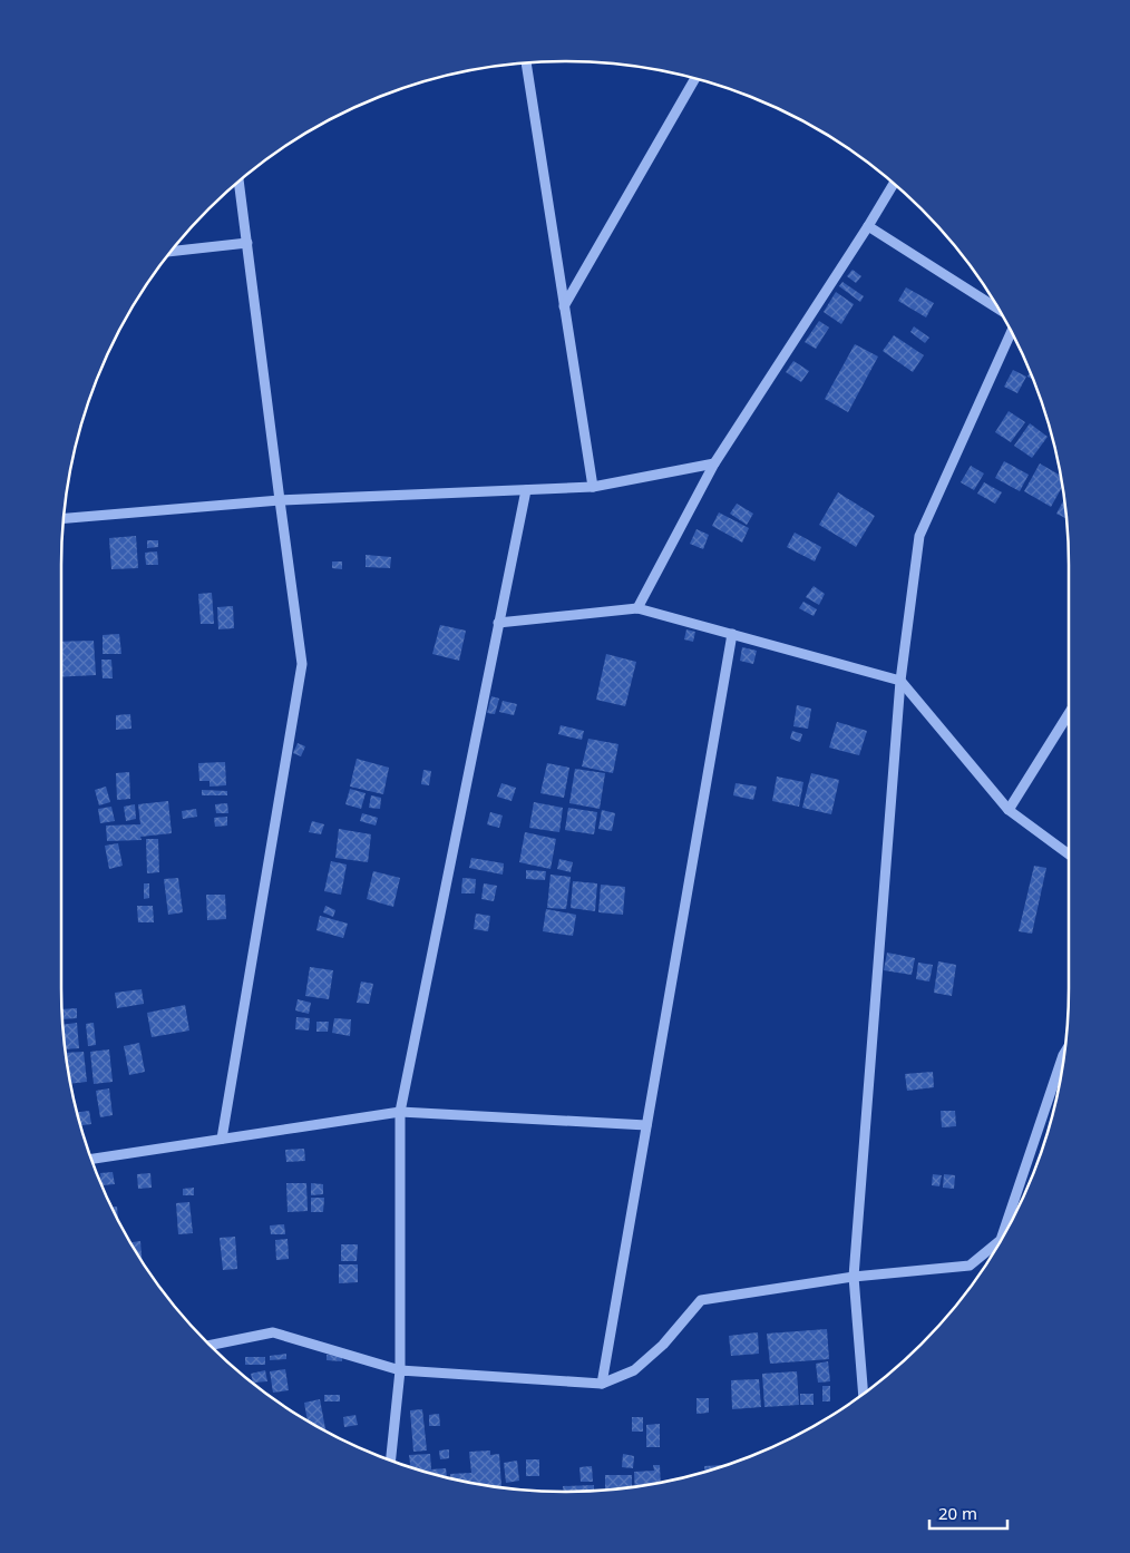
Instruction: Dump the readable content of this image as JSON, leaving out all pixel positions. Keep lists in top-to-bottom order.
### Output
{
  "scale_bar": "20 m"
}
